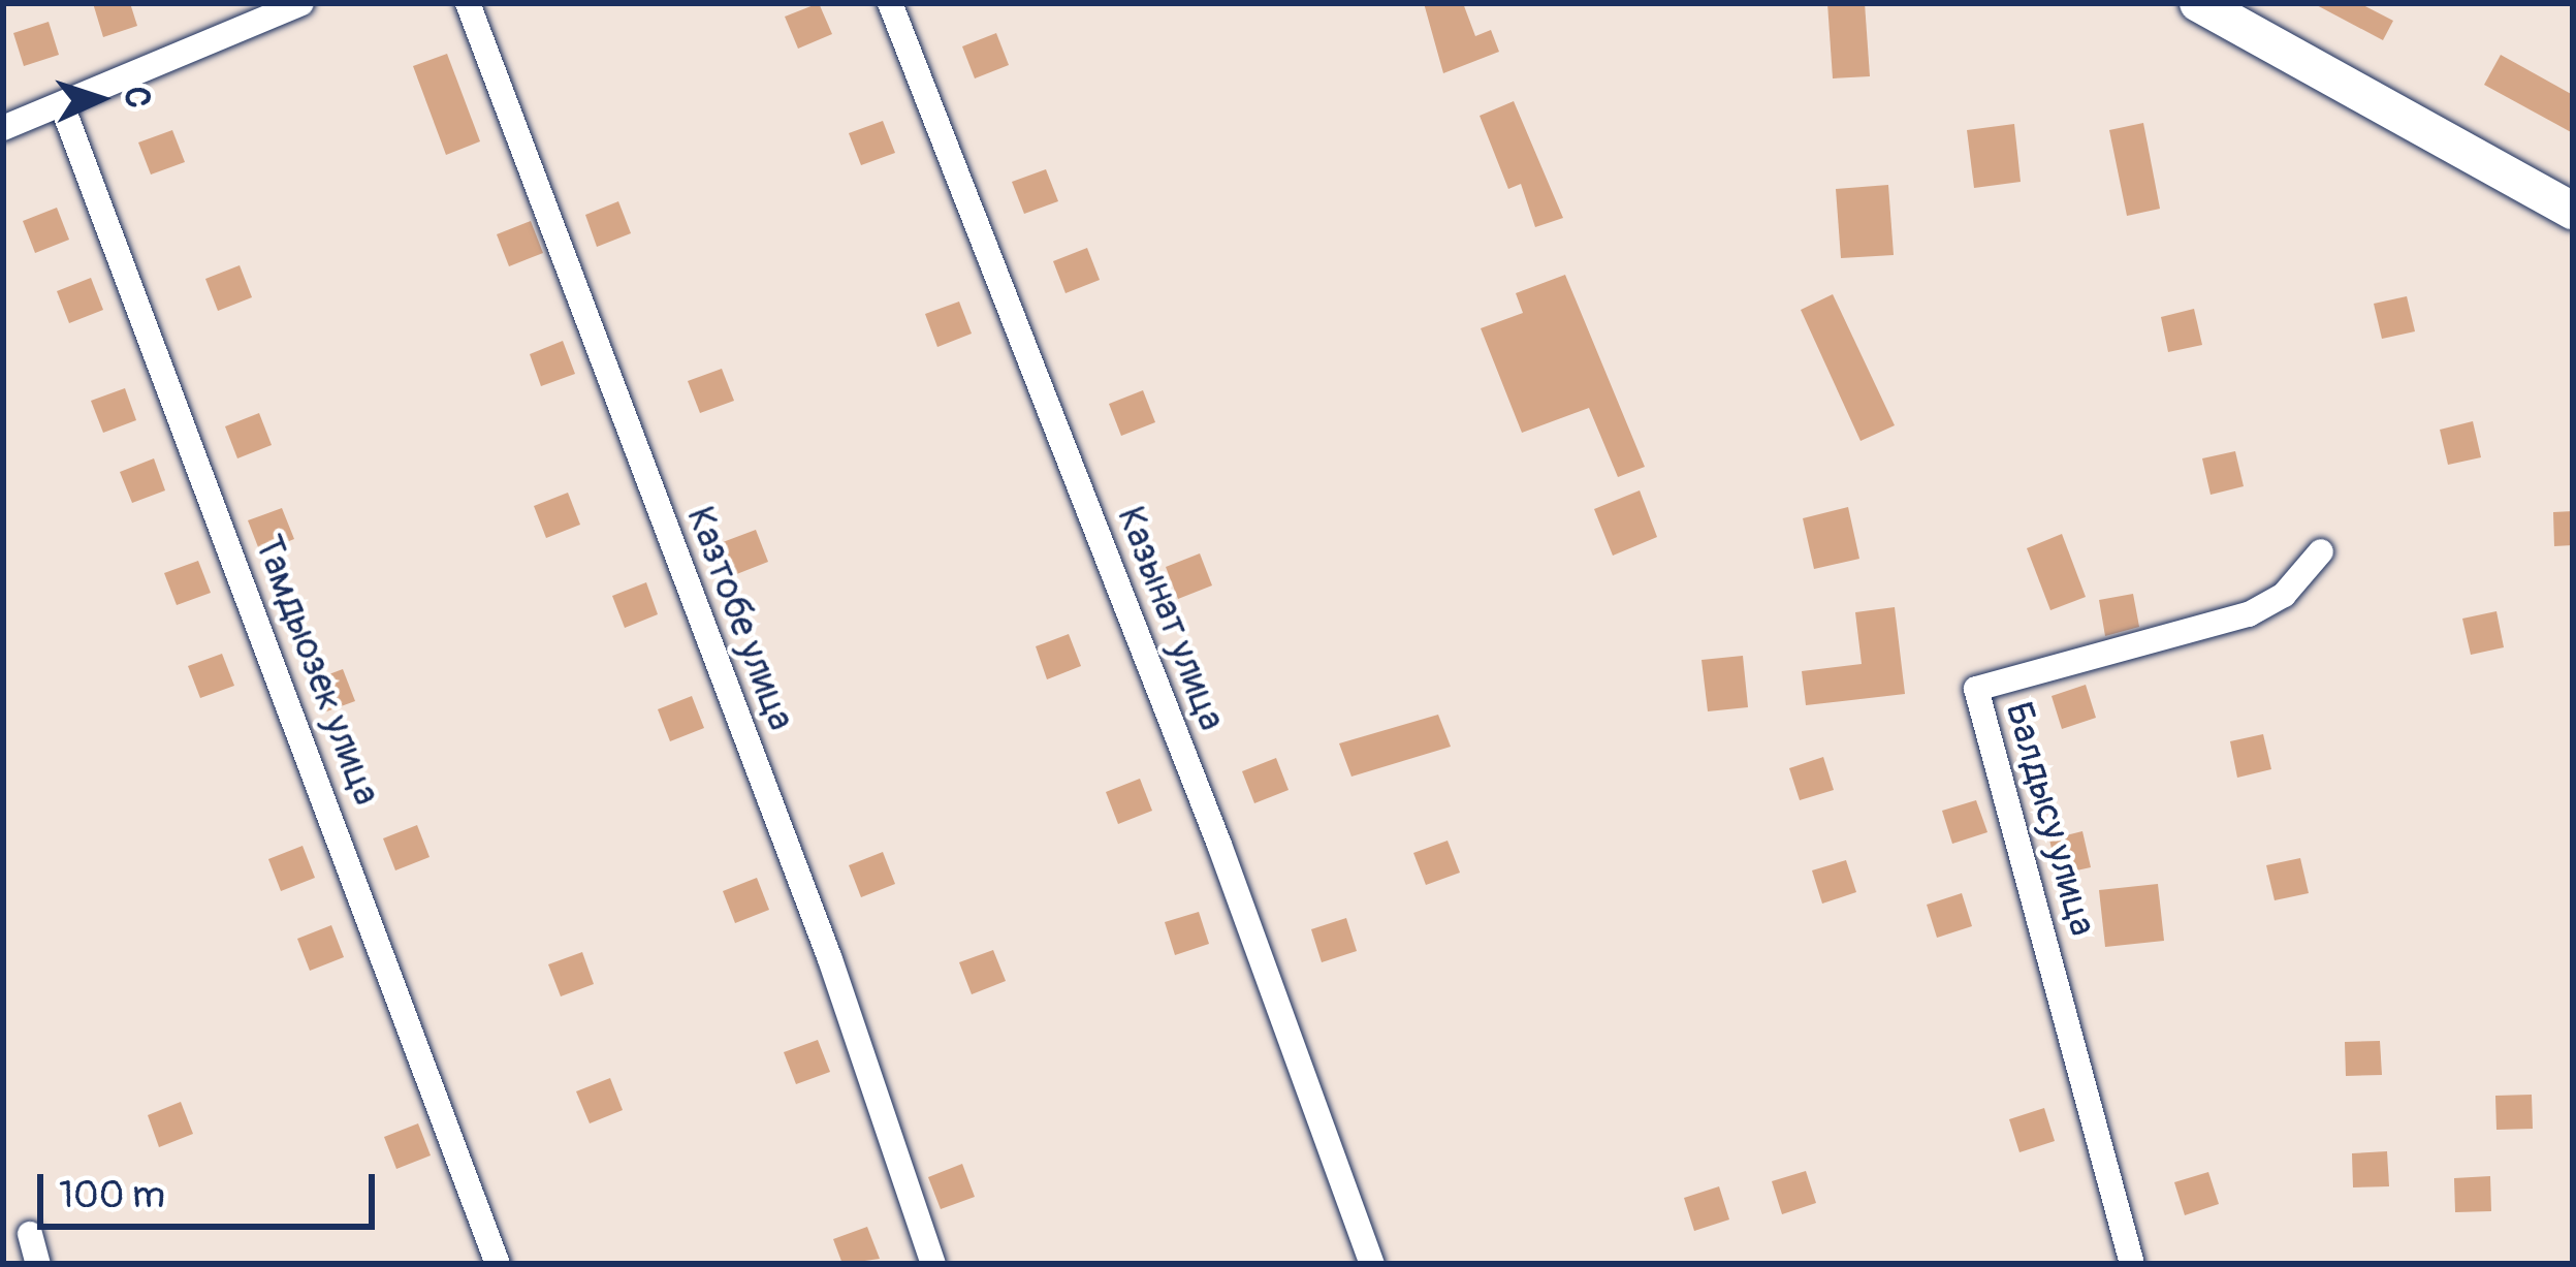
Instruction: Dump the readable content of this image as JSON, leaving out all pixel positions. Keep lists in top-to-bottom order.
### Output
{
  "streets": {
    "street": [
      "Казтобе улица",
      "Казынат улица",
      "Тамдыозек улица",
      "Балдысу улица"
    ]
  },
  "scale_bar": "100 m",
  "north": "right"
}
